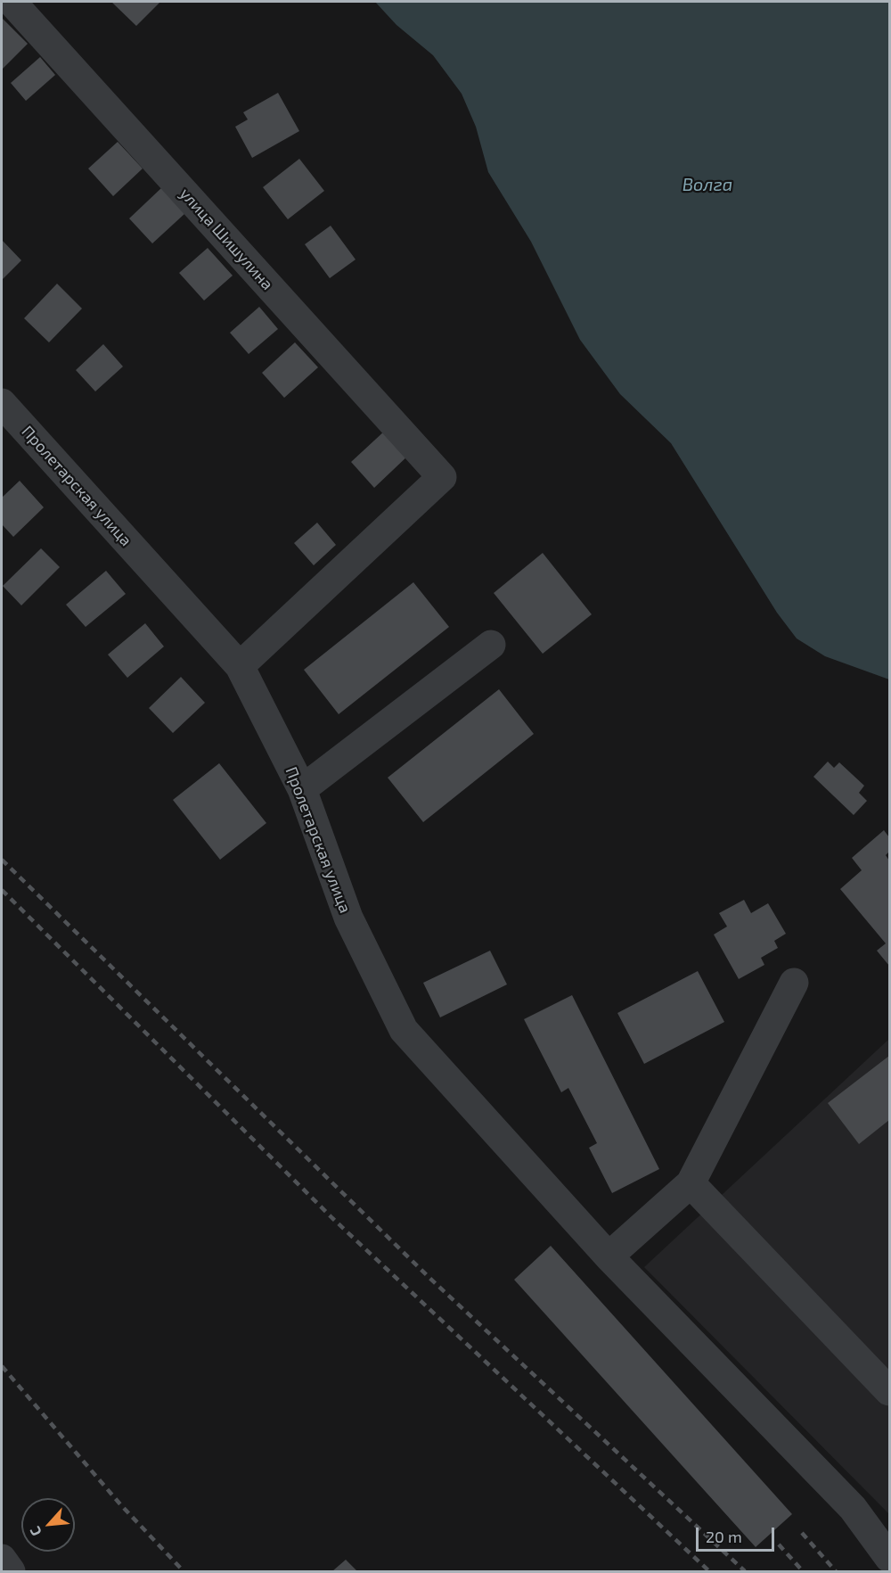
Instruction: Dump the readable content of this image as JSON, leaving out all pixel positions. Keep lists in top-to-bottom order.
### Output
{
  "streets": {
    "street": ["улица Шишулина", "Пролетарская улица"]
  },
  "crossings": [
    ["улица Шишулина", "Пролетарская улица"]
  ],
  "water": ["Волга"],
  "scale_bar": "20 m",
  "north": "bottom left"
}
